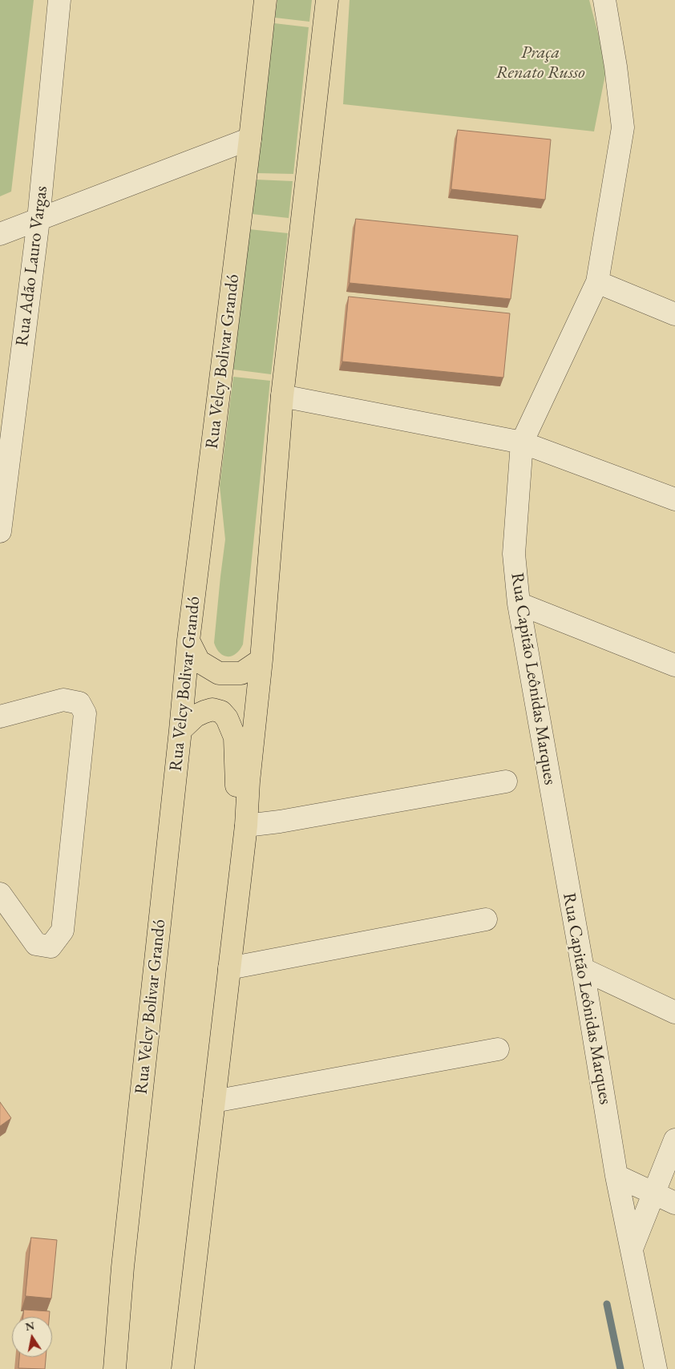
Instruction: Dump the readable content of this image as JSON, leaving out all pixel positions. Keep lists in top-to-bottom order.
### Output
{
  "streets": {
    "main road": ["Rua Velcy Bolivar Grandó"],
    "street": ["Rua Adão Lauro Vargas", "Rua Capitão Leônidas Marques"]
  },
  "parks": ["Praça Renato Russo"],
  "north": "top"
}
